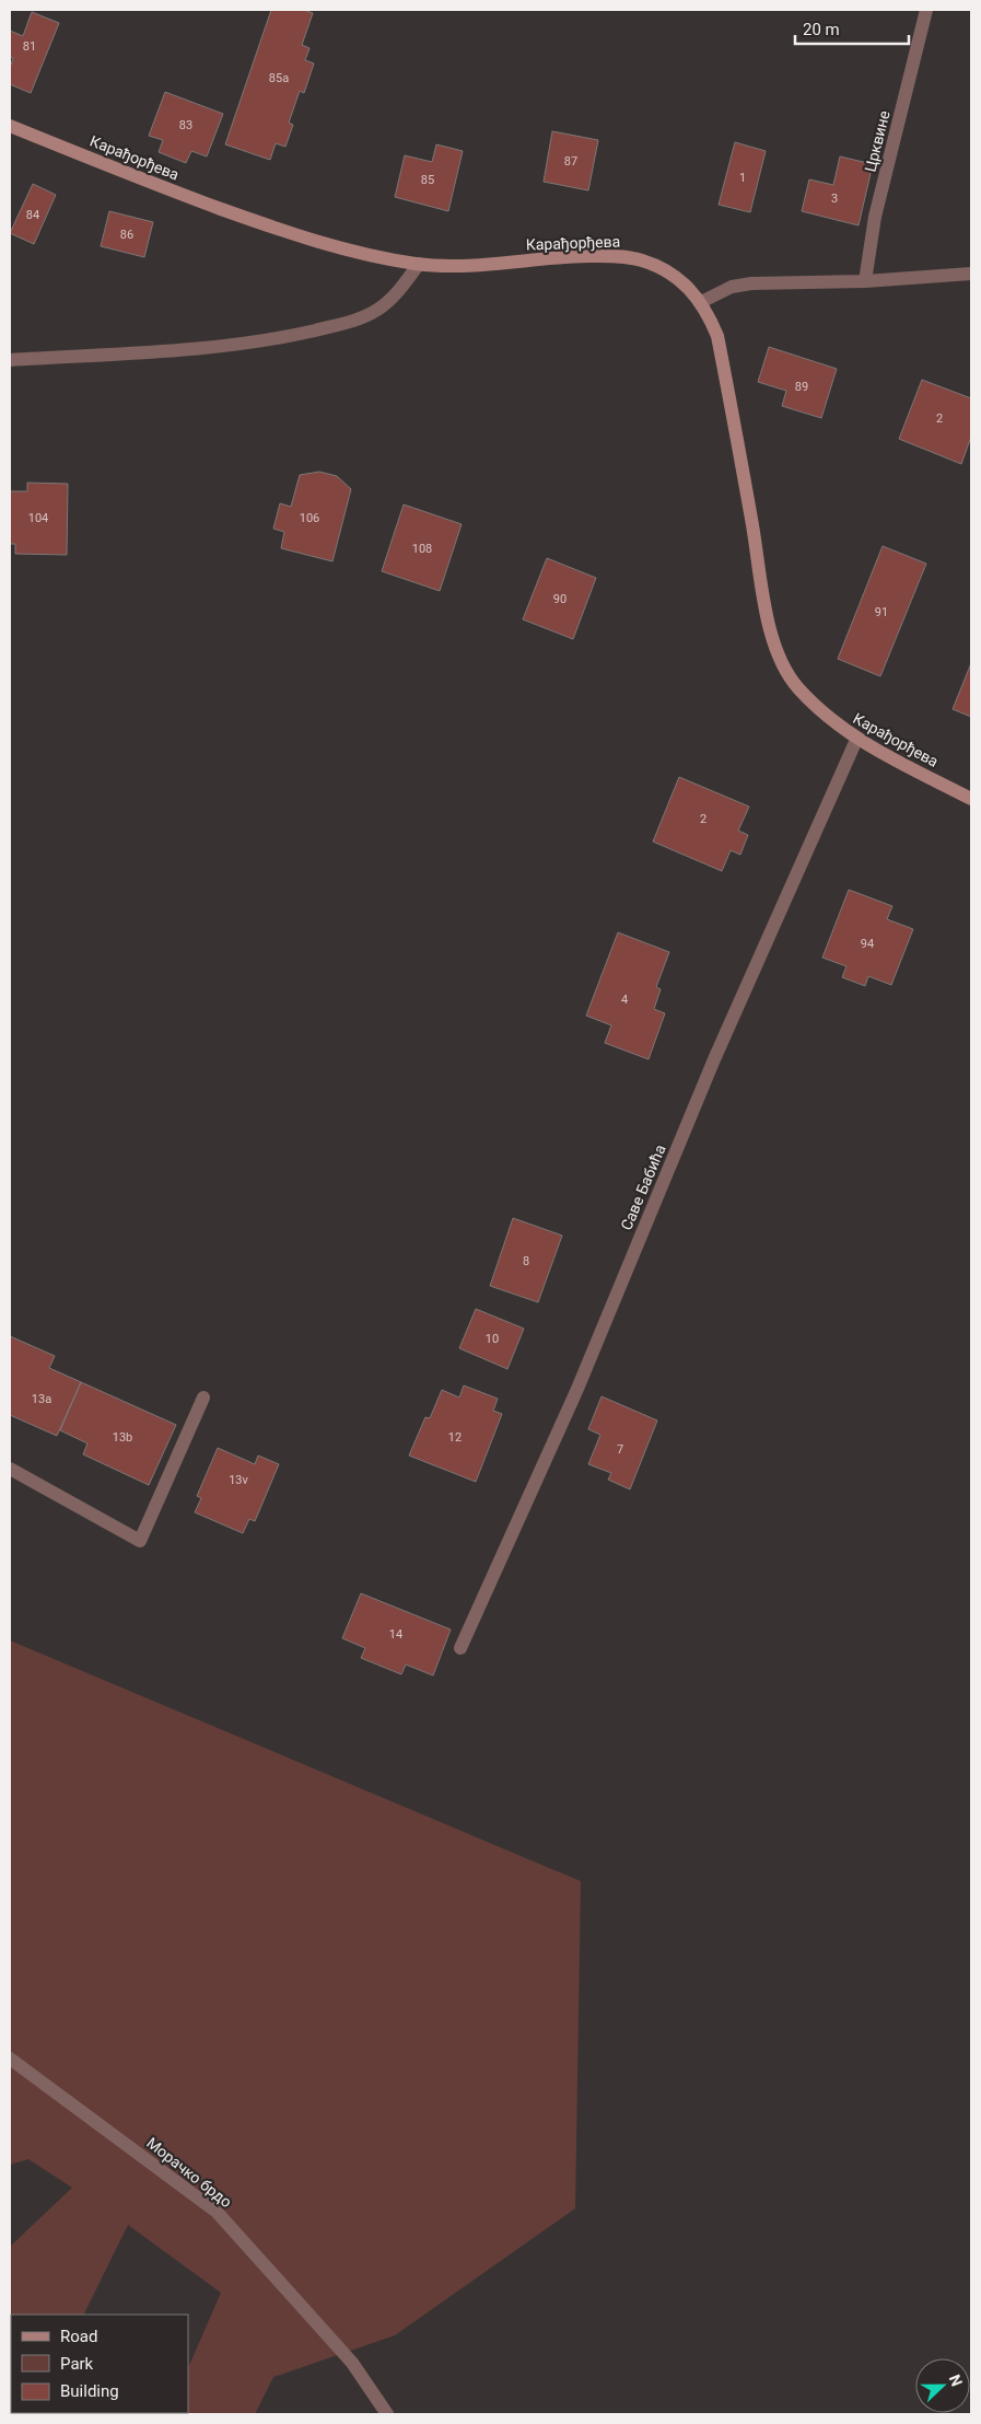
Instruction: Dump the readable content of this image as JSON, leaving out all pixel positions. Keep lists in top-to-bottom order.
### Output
{
  "streets": {
    "street": [
      "Црквине",
      "Карађорђева",
      "Саве Бабића",
      "Морачко брдо"
    ]
  },
  "crossings": [
    ["Карађорђева", "Саве Бабића"]
  ],
  "house_numbers": [
    "81",
    "85a",
    "83",
    "87",
    "1",
    "85",
    "3",
    "84",
    "86",
    "89",
    "2",
    "104",
    "106",
    "108",
    "90",
    "91",
    "2",
    "94",
    "4",
    "8",
    "10",
    "13a",
    "13b",
    "12",
    "7",
    "13v",
    "14"
  ],
  "legend": ["Road", "Park", "Building"],
  "scale_bar": "20 m",
  "north": "right"
}
